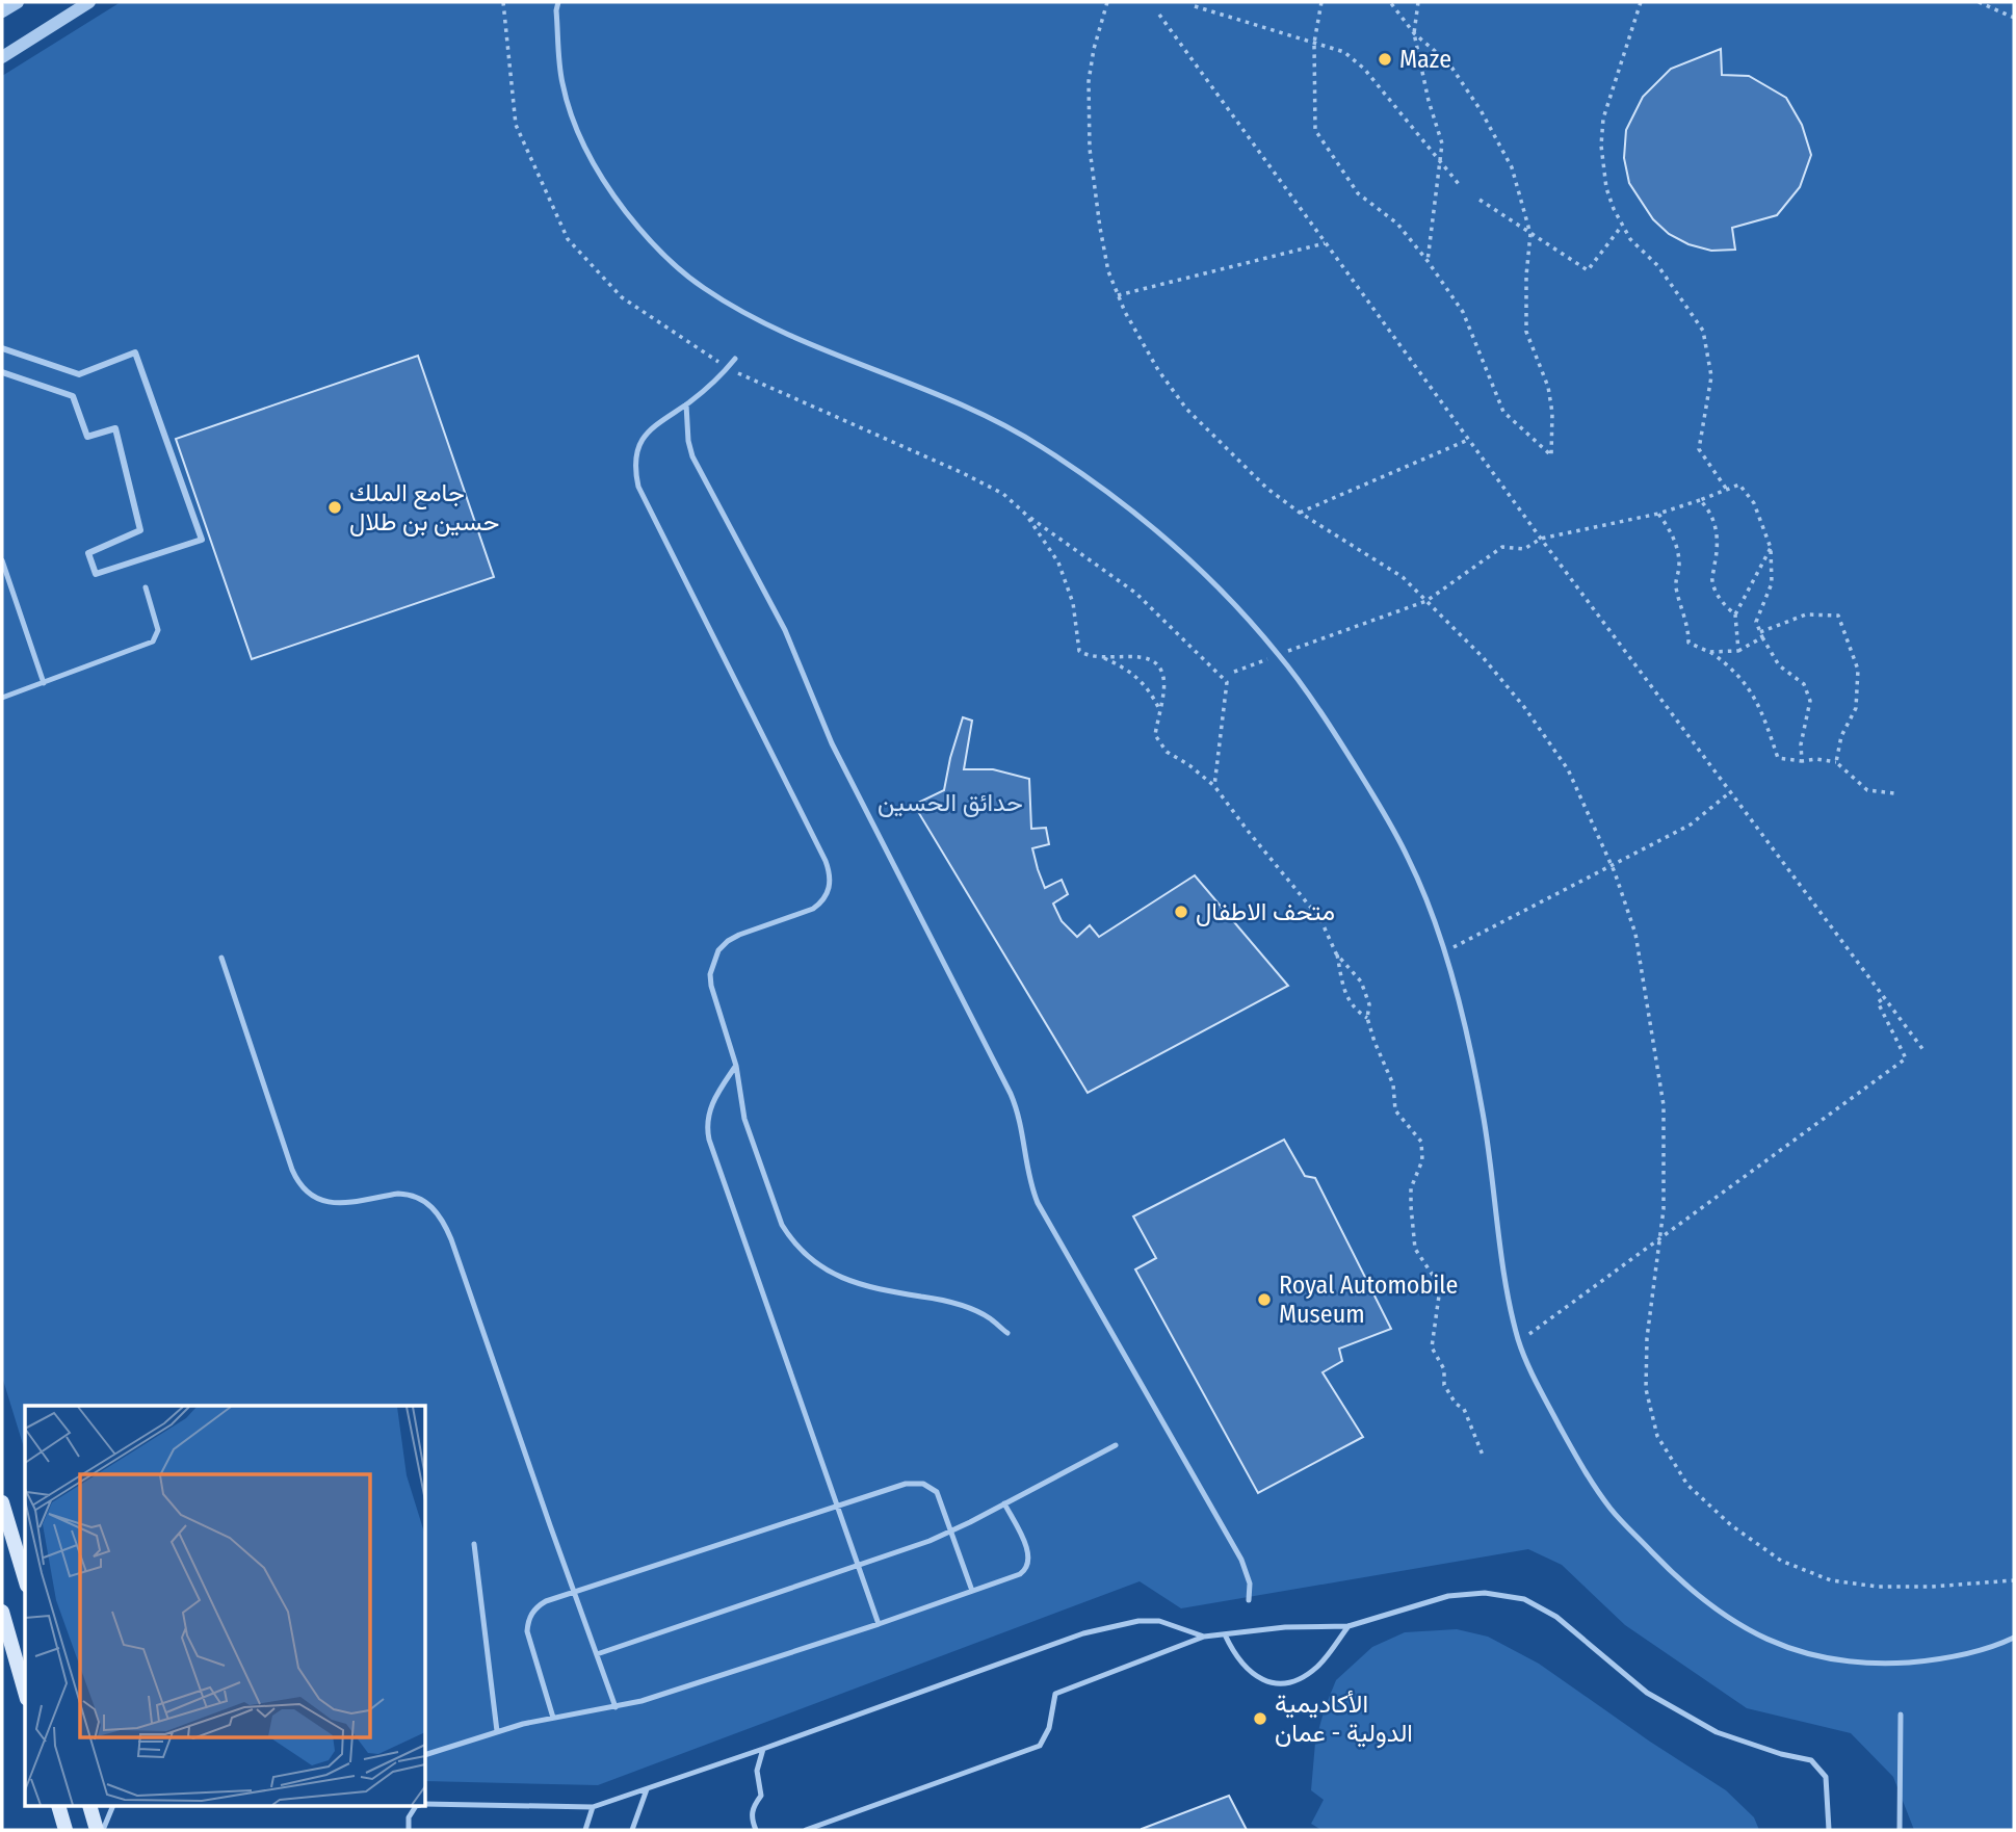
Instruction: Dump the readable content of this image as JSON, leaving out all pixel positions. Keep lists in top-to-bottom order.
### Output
{
  "parks": ["حدائق الحسين"],
  "places": [
    "Maze",
    "جامع الملك حسين بن طلال",
    "متحف الاطفال",
    "Royal Automobile Museum",
    "الأكاديمية الدولية - عمان"
  ]
}
